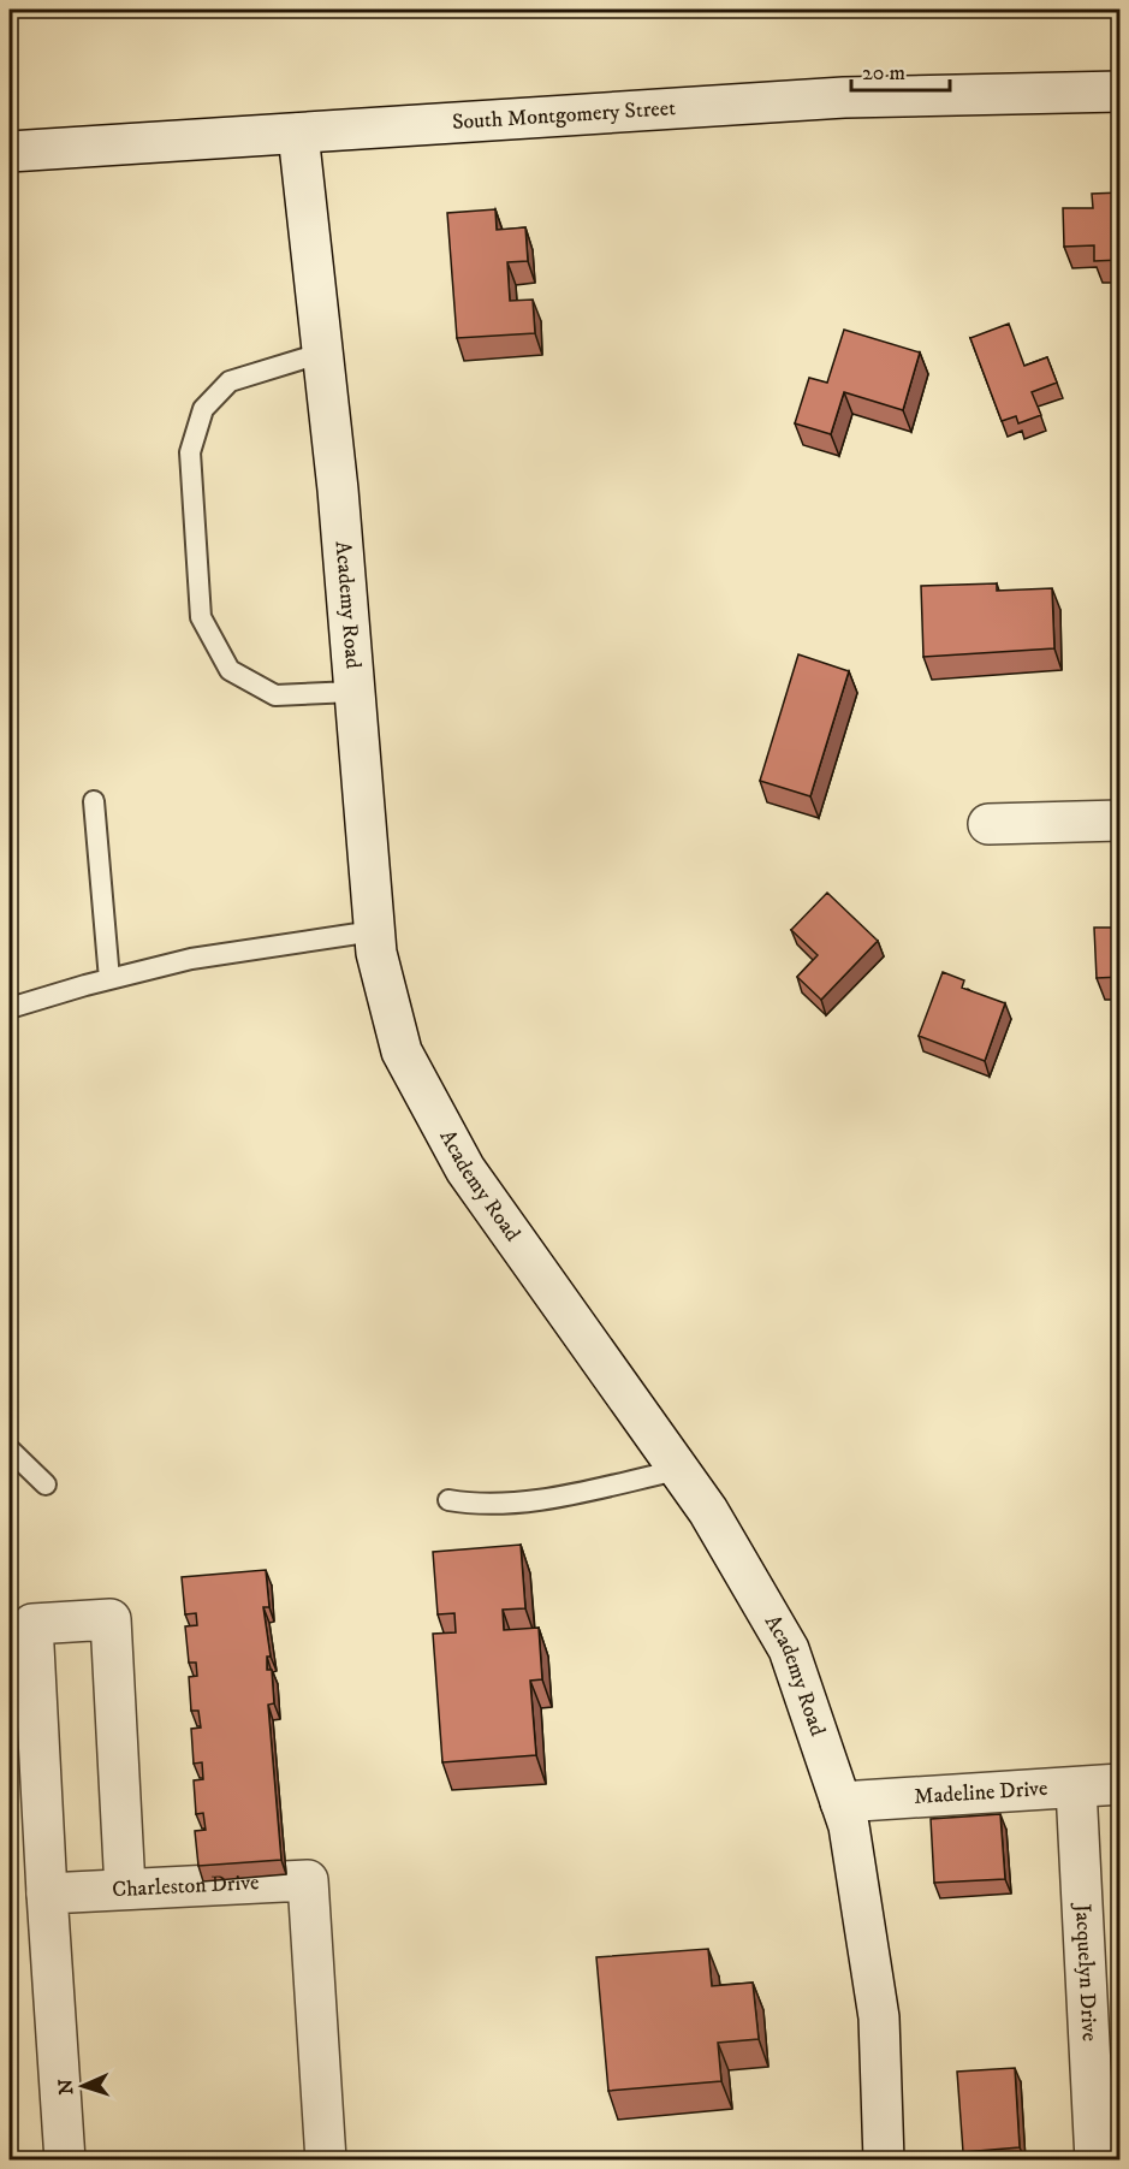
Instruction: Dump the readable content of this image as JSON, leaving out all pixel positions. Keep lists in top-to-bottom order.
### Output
{
  "streets": {
    "street": [
      "South Montgomery Street",
      "Academy Road",
      "Madeline Drive",
      "Charleston Drive",
      "Jacquelyn Drive"
    ]
  },
  "crossings": [
    ["South Montgomery Street", "Academy Road"],
    ["Academy Road", "Madeline Drive"],
    ["Madeline Drive", "Jacquelyn Drive"]
  ],
  "scale_bar": "20 m",
  "north": "left"
}
